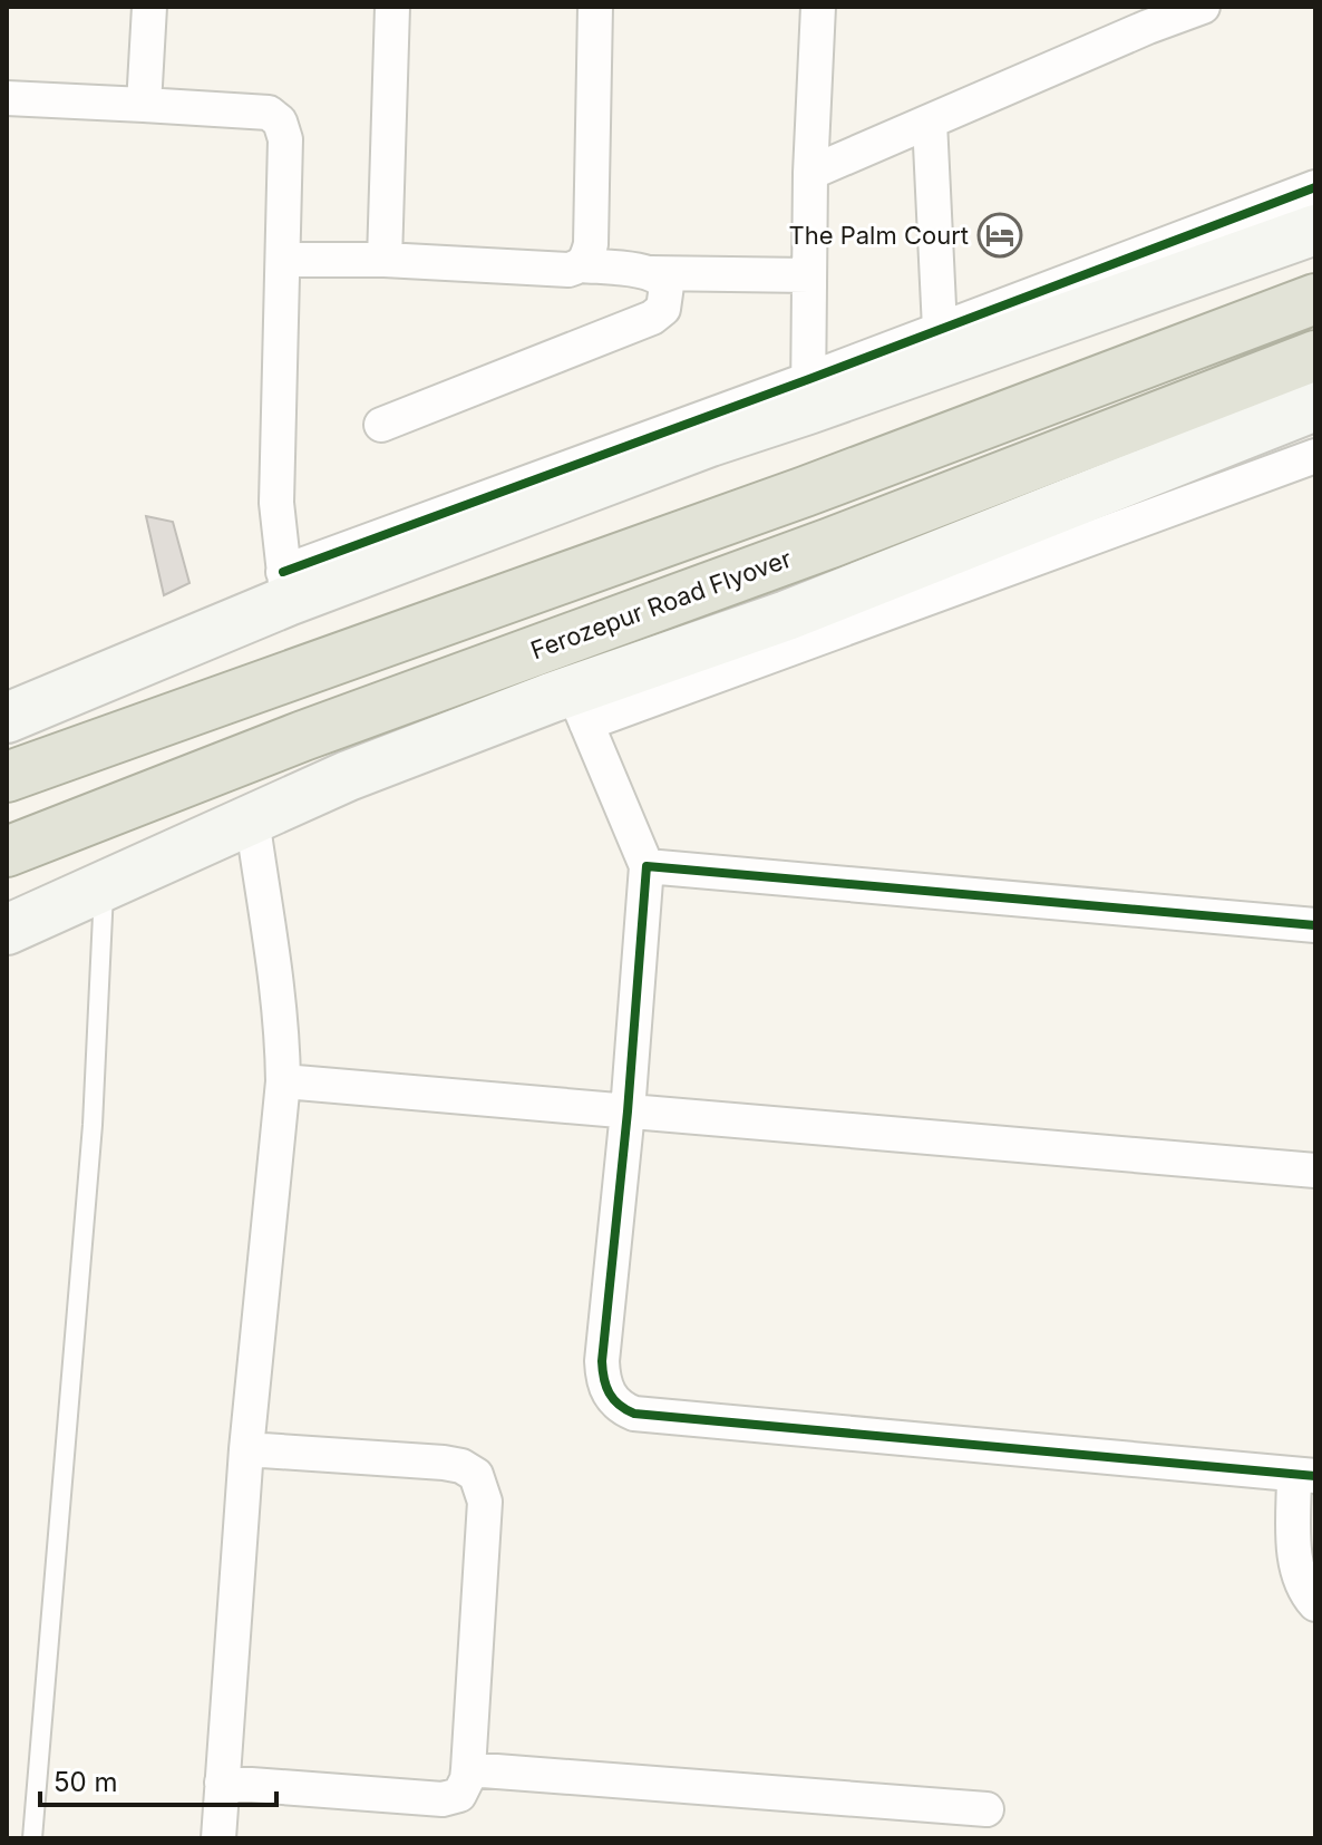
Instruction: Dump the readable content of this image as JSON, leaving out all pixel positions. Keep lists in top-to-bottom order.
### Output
{
  "streets": {
    "highway": ["Ferozepur Road Flyover"]
  },
  "places": {
    "hotel": ["The Palm Court"]
  },
  "scale_bar": "50 m"
}
